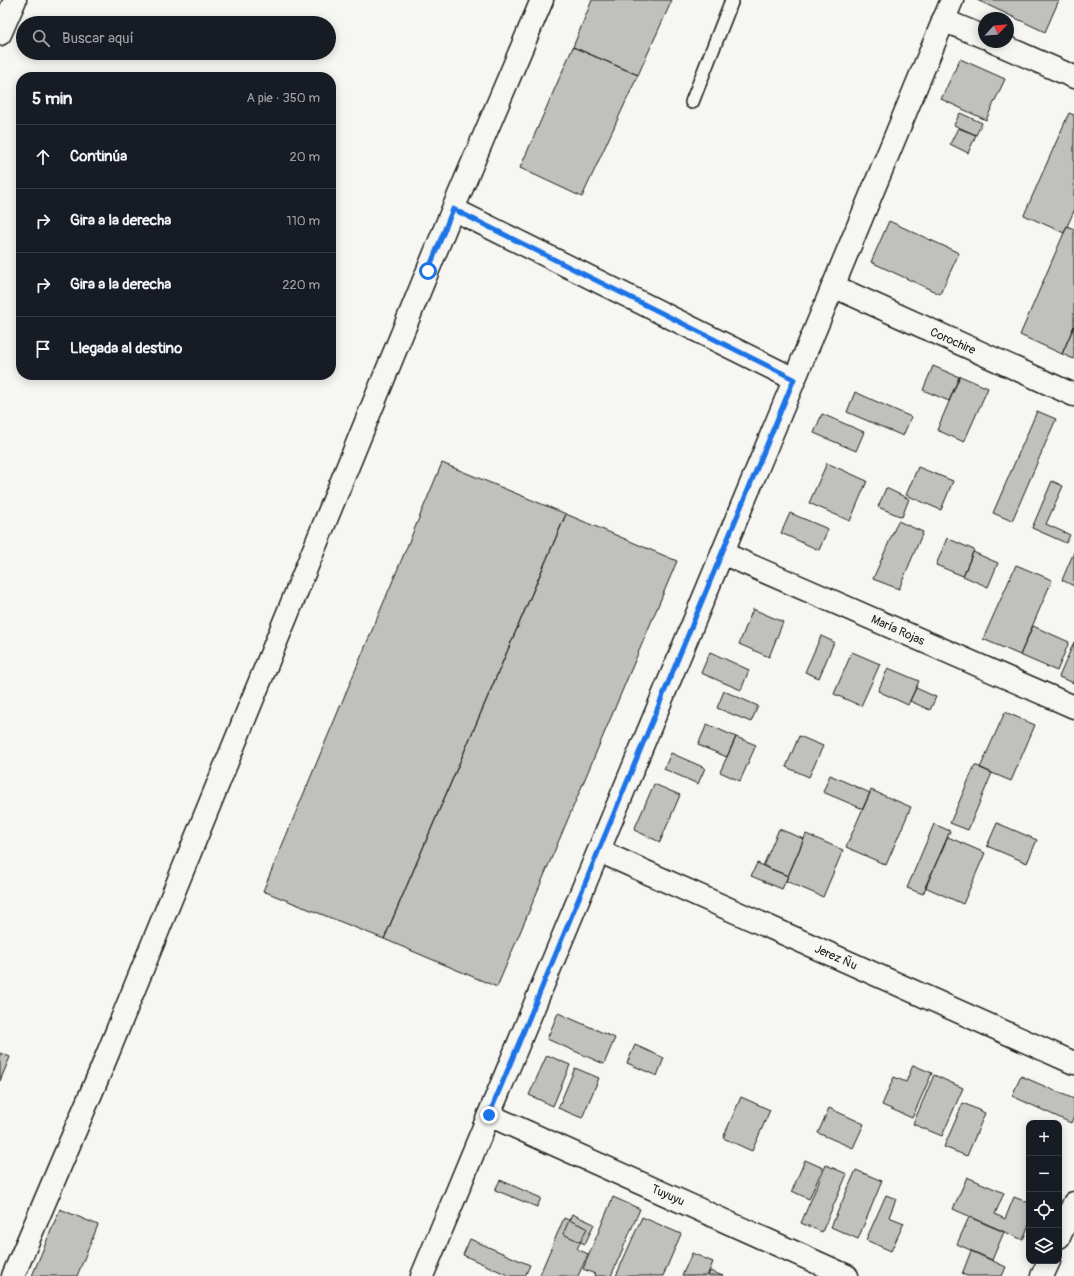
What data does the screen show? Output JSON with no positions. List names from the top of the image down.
{
  "streets": {
    "street": [
      "Corochire",
      "María Rojas",
      "Jerez Ñu",
      "Tuyuyu"
    ]
  },
  "north": "top right",
  "page": {
    "search": "Buscar aquí",
    "heading": ["5 min", "A pie · 350 m"],
    "list": [
      ["Continúa", "20 m"],
      ["Gira a la derecha", "110 m"],
      ["Gira a la derecha", "220 m"],
      "Llegada al destino"
    ],
    "map_buttons": ["+", "−"]
  }
}
